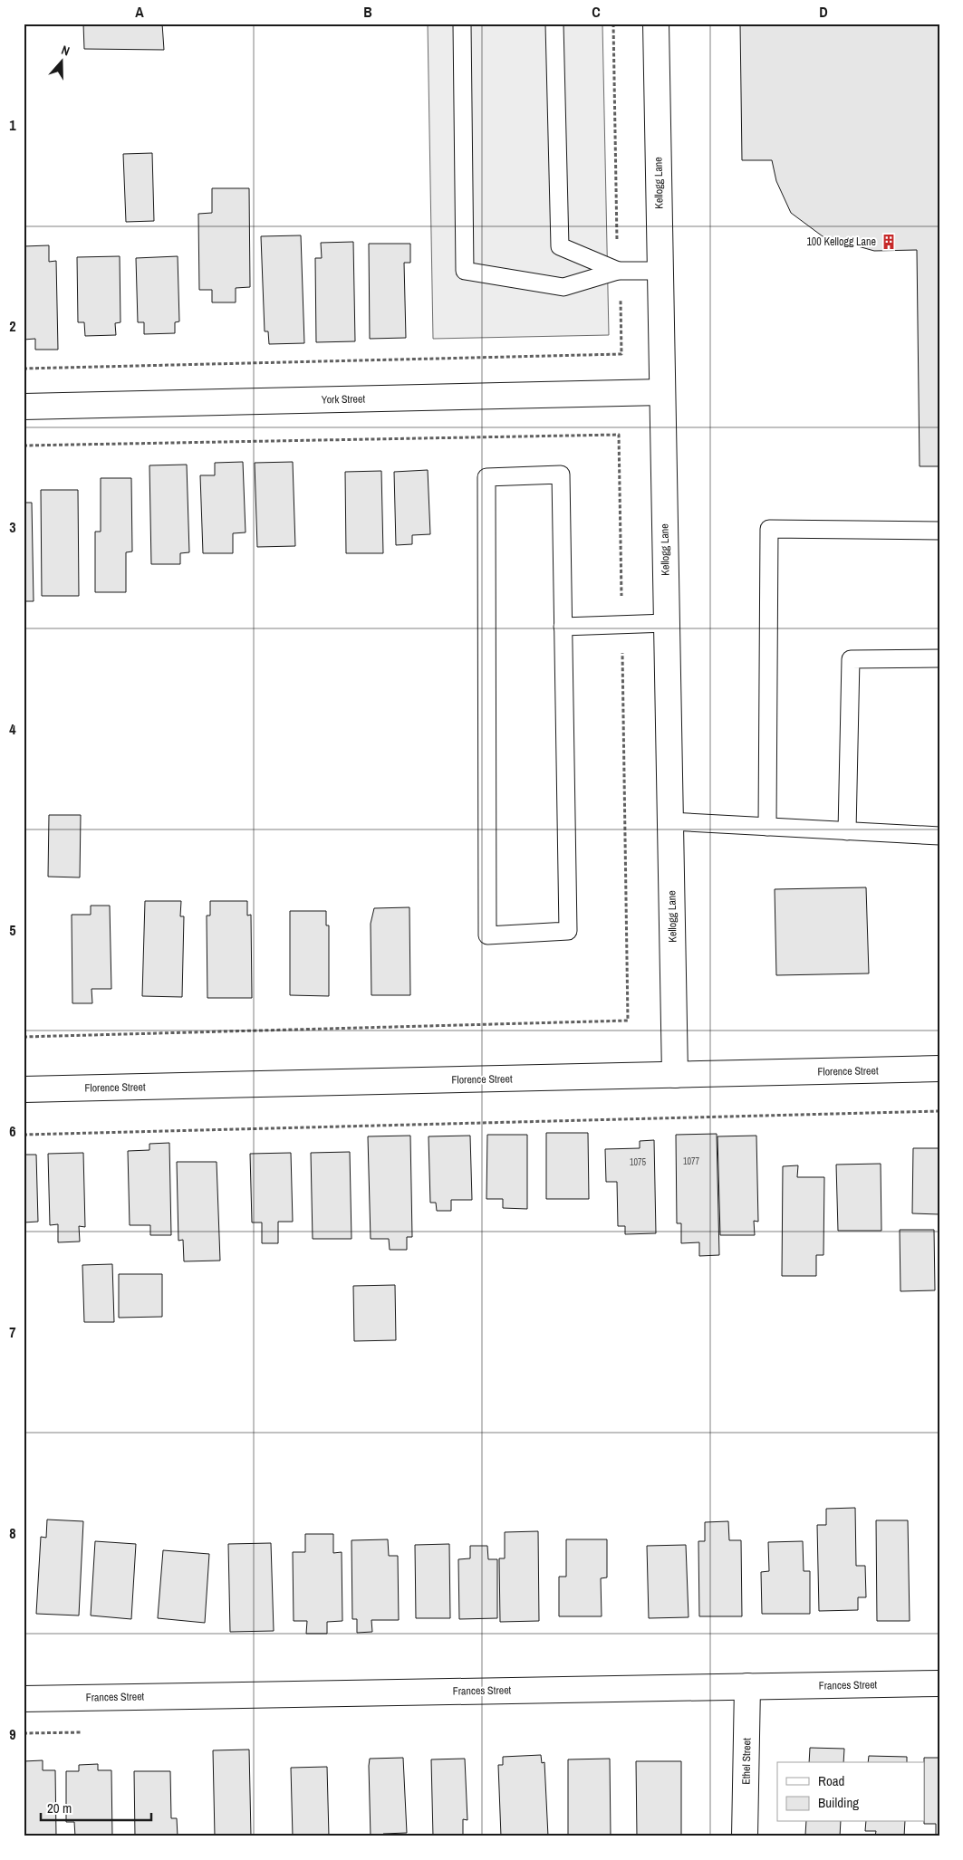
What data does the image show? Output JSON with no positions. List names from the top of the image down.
{
  "streets": {
    "street": [
      "Kellogg Lane",
      "York Street",
      "Florence Street",
      "Frances Street",
      "Ethel Street"
    ]
  },
  "crossings": [
    ["Kellogg Lane", "York Street"],
    ["Kellogg Lane", "Florence Street"],
    ["Frances Street", "Ethel Street"]
  ],
  "places": {
    "building": ["100 Kellogg Lane"]
  },
  "house_numbers": ["1077", "1075"],
  "legend": ["Road", "Building"],
  "scale_bar": "20 m",
  "north": "top",
  "grid": {
    "columns": [
      "A",
      "B",
      "C",
      "D"
    ],
    "rows": [
      "1",
      "2",
      "3",
      "4",
      "5",
      "6",
      "7",
      "8",
      "9"
    ]
  }
}
